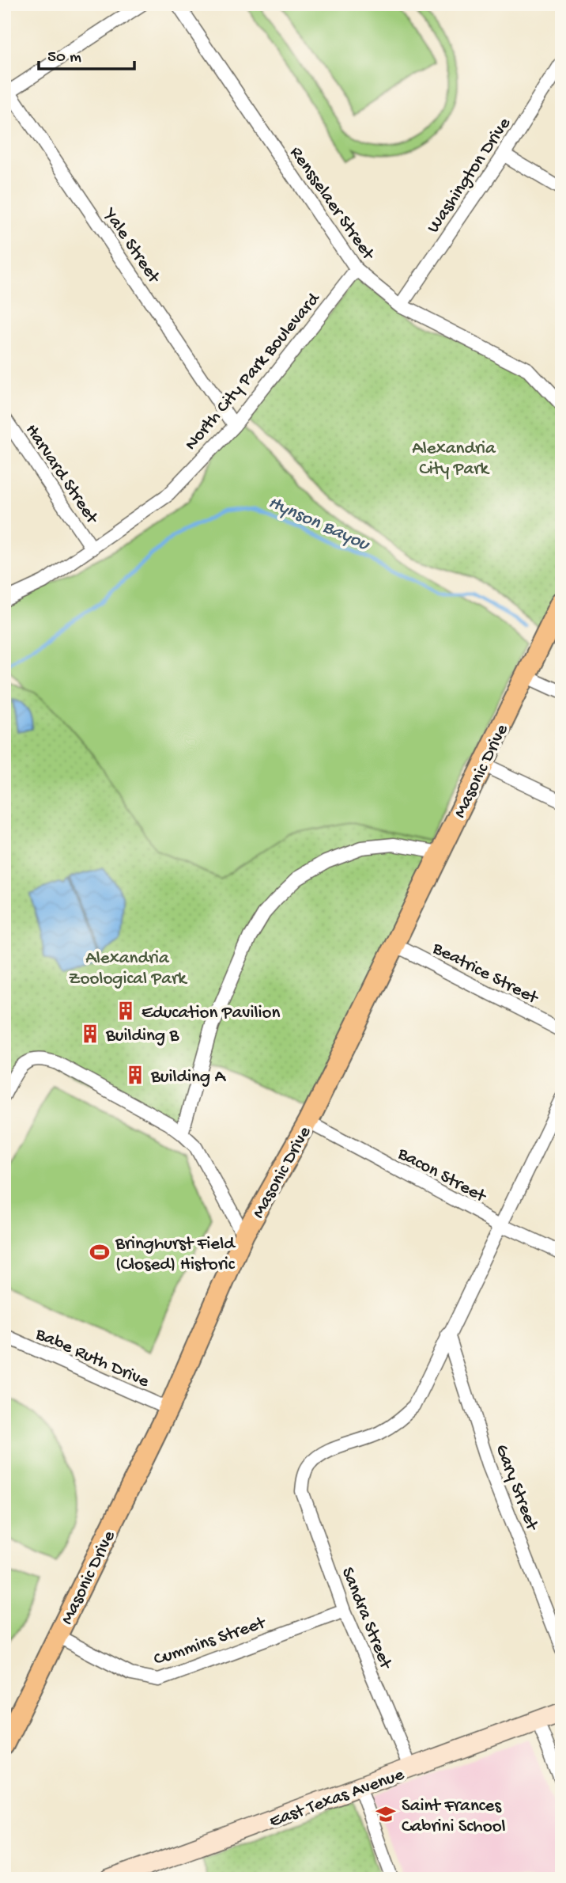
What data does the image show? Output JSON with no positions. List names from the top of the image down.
{
  "streets": {
    "main road": ["Masonic Drive"],
    "street": [
      "Washington Drive",
      "Rensselaer Street",
      "Yale Street",
      "North City Park Boulevard",
      "Harvard Street",
      "Beatrice Street",
      "Bacon Street",
      "Babe Ruth Drive",
      "Gary Street",
      "Sandra Street",
      "Cummins Street",
      "East Texas Avenue"
    ]
  },
  "crossings": [
    ["Washington Drive", "Rensselaer Street"],
    ["Rensselaer Street", "North City Park Boulevard"],
    ["Yale Street", "North City Park Boulevard"],
    ["North City Park Boulevard", "Harvard Street"],
    ["Masonic Drive", "Beatrice Street"],
    ["Masonic Drive", "Bacon Street"],
    ["Masonic Drive", "Babe Ruth Drive"],
    ["Masonic Drive", "Cummins Street"],
    ["Gary Street", "Sandra Street"],
    ["Sandra Street", "Cummins Street"],
    ["Sandra Street", "East Texas Avenue"]
  ],
  "water": ["Hynson Bayou"],
  "parks": ["Alexandria City Park", "Alexandria Zoological Park"],
  "places": {
    "building": ["Education Pavilion", "Building B", "Building A"],
    "sports": ["Bringhurst Field (Closed) Historic"],
    "school or university": ["Saint Frances Cabrini School"]
  },
  "scale_bar": "50 m"
}
